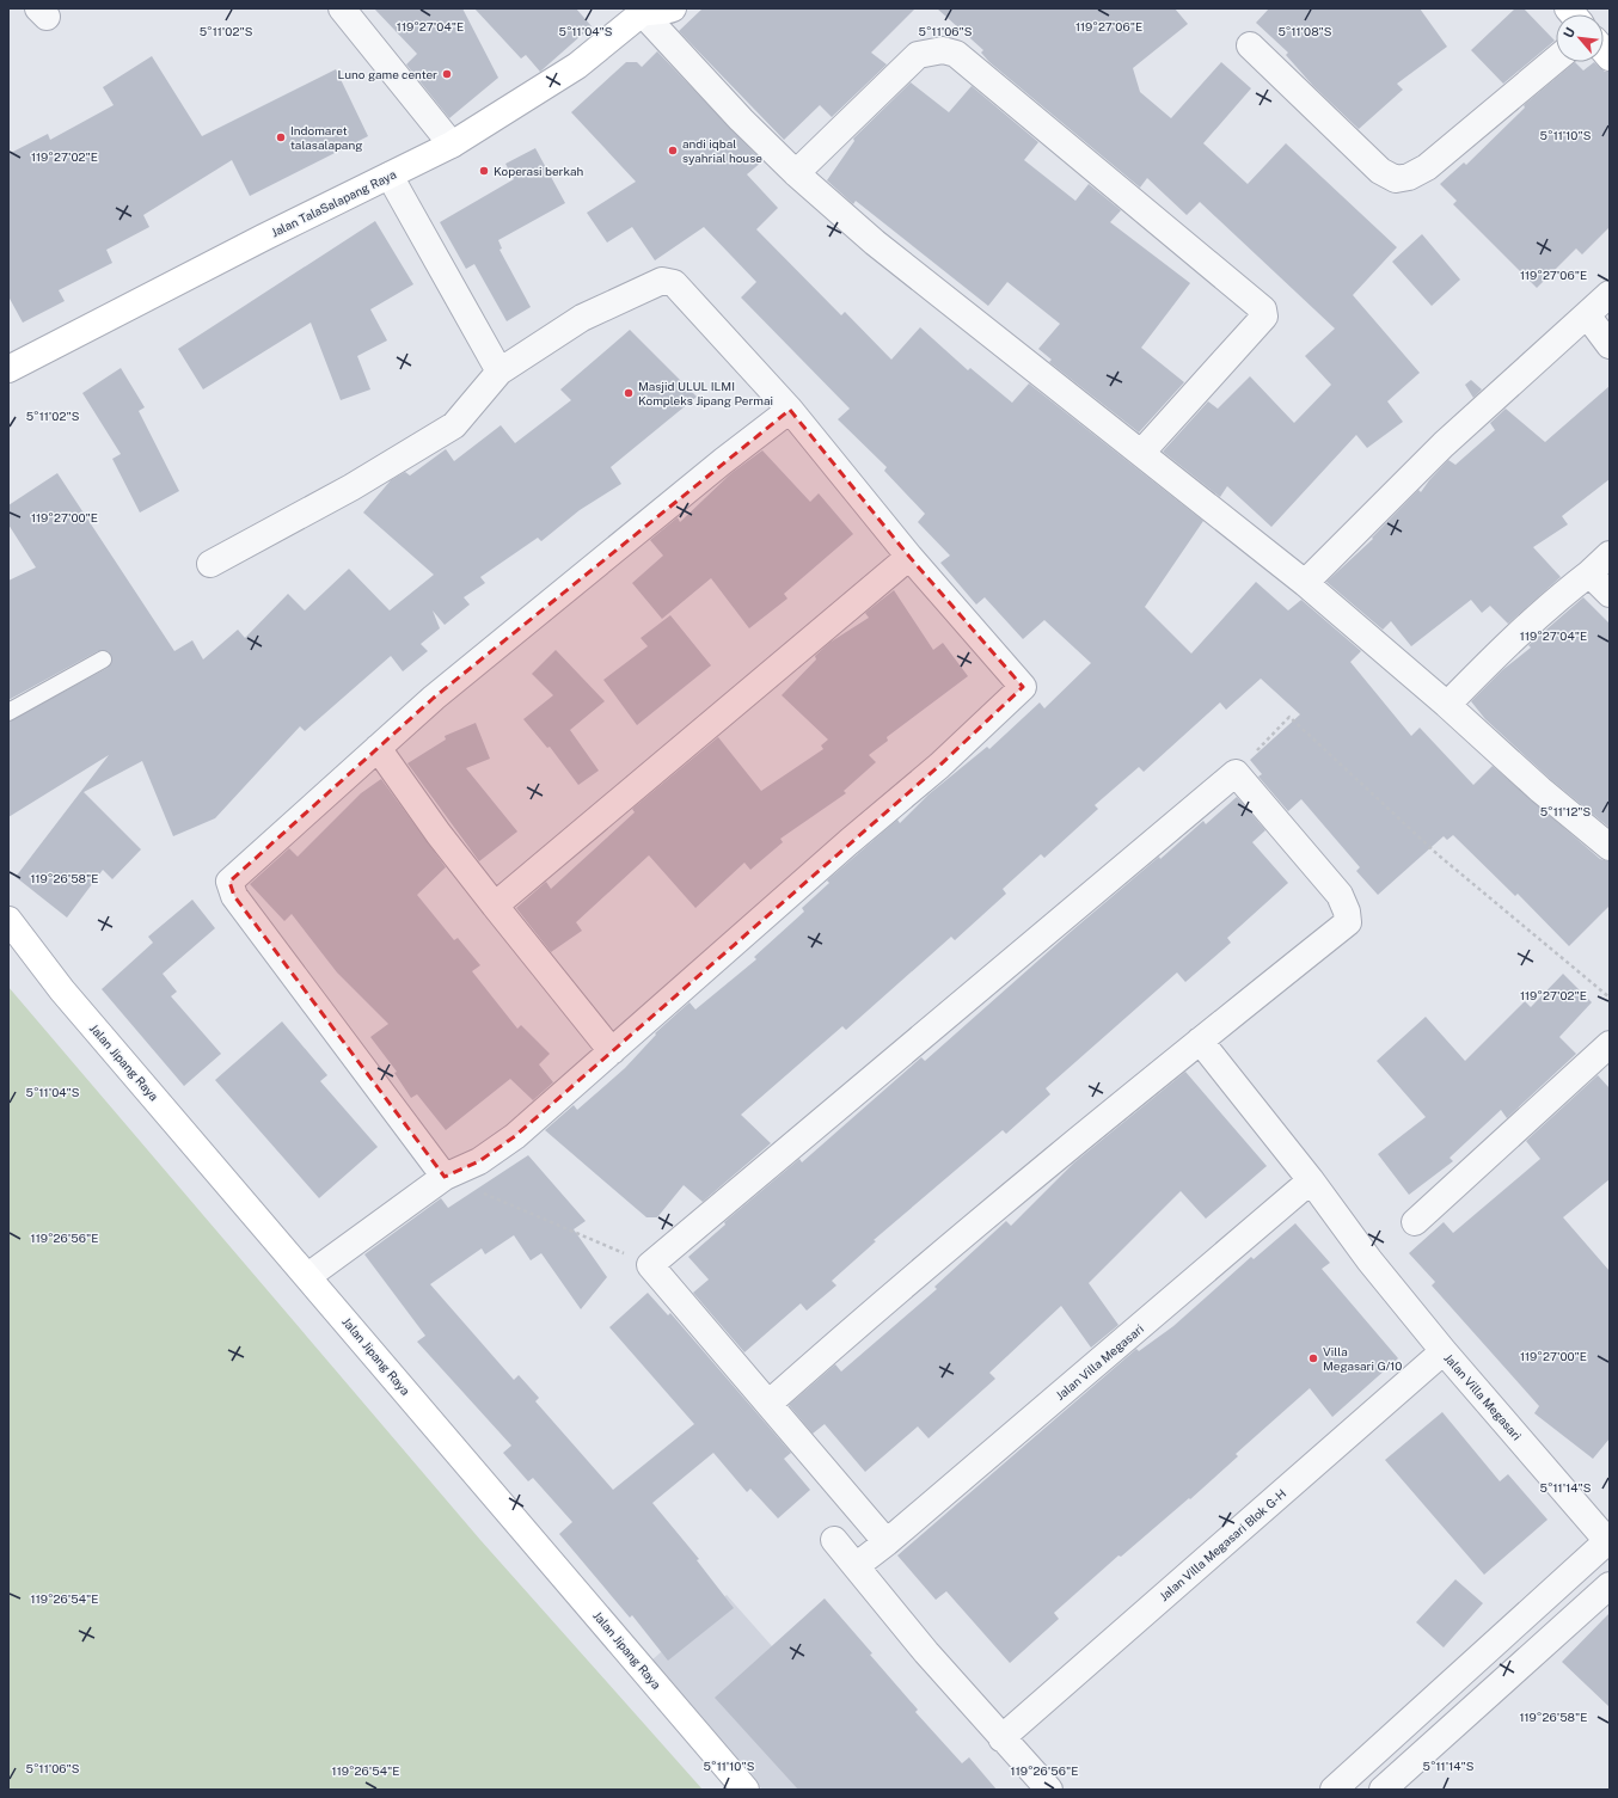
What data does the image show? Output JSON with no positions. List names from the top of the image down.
{
  "streets": {
    "main road": ["Jalan TalaSalapang Raya", "Jalan Jipang Raya"],
    "street": ["Jalan Villa Megasari", "Jalan Villa Megasari Blok G-H"]
  },
  "crossings": [
    ["Jalan Villa Megasari", "Jalan Villa Megasari Blok G-H"]
  ],
  "places": [
    "Luno game center",
    "Indomaret talasalapang",
    "andi iqbal syahrial house",
    "Koperasi berkah",
    "Masjid ULUL ILMI Kompleks Jipang Permai",
    "Villa Megasari G/10"
  ],
  "north": "top left",
  "coordinates": [
    "119°27'04\"E",
    "119°27'06\"E",
    "5°11'04\"S",
    "5°11'02\"S",
    "5°11'06\"S",
    "5°11'08\"S",
    "5°11'10\"S",
    "119°27'02\"E",
    "119°27'00\"E",
    "5°11'12\"S",
    "119°26'58\"E",
    "119°26'56\"E",
    "5°11'14\"S",
    "119°26'54\"E"
  ]
}
